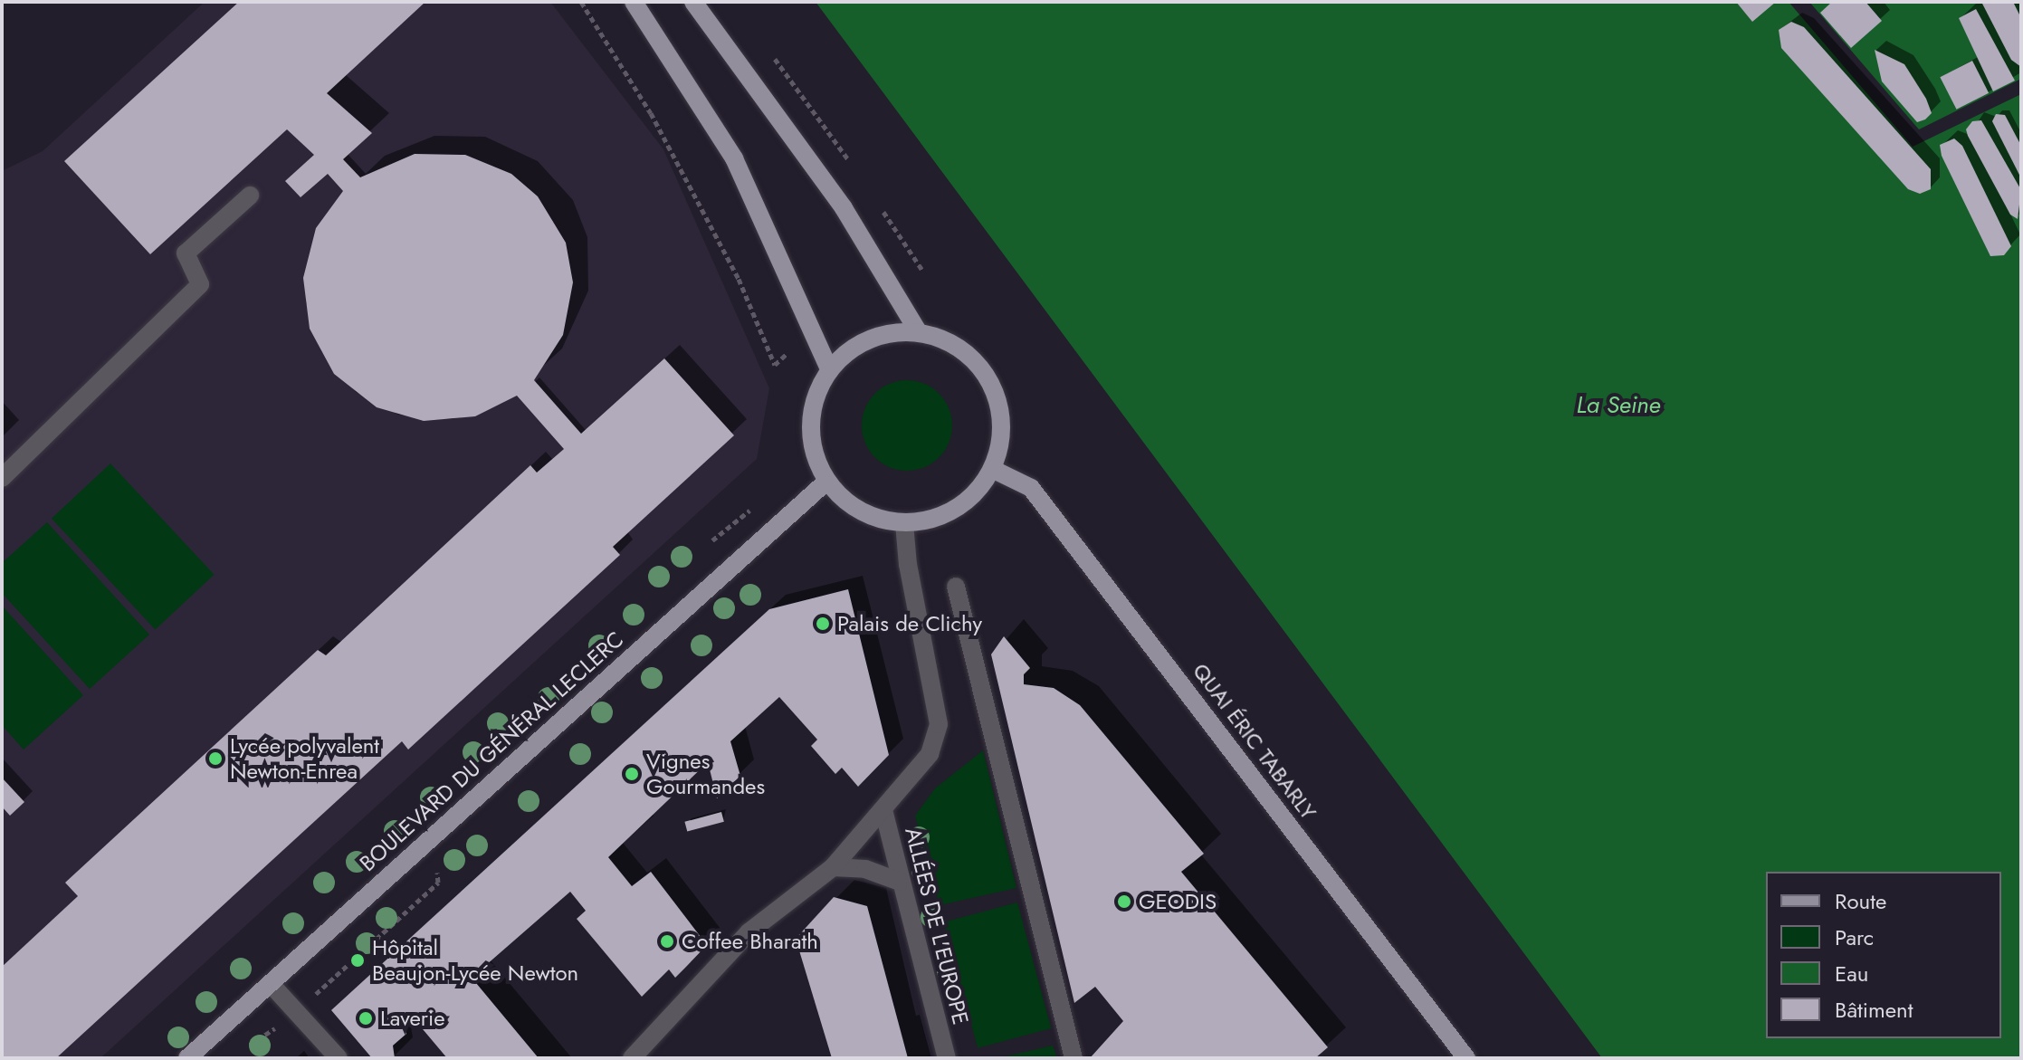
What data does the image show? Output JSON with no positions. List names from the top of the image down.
{
  "streets": {
    "main road": ["QUAI ÉRIC TABARLY", "BOULEVARD DU GÉNÉRAL LECLERC"],
    "street": ["ALLÉES DE L'EUROPE"]
  },
  "crossings": [
    ["QUAI ÉRIC TABARLY", "BOULEVARD DU GÉNÉRAL LECLERC"],
    ["QUAI ÉRIC TABARLY", "ALLÉES DE L'EUROPE"],
    ["BOULEVARD DU GÉNÉRAL LECLERC", "ALLÉES DE L'EUROPE"]
  ],
  "water": ["La Seine"],
  "places": [
    "Palais de Clichy",
    "Lycée polyvalent Newton-Enrea",
    "Vignes Gourmandes",
    "GEODIS",
    "Coffee Bharath",
    "Hôpital Beaujon-Lycée Newton",
    "Laverie"
  ],
  "legend": [
    "Route",
    "Parc",
    "Eau",
    "Bâtiment"
  ]
}
